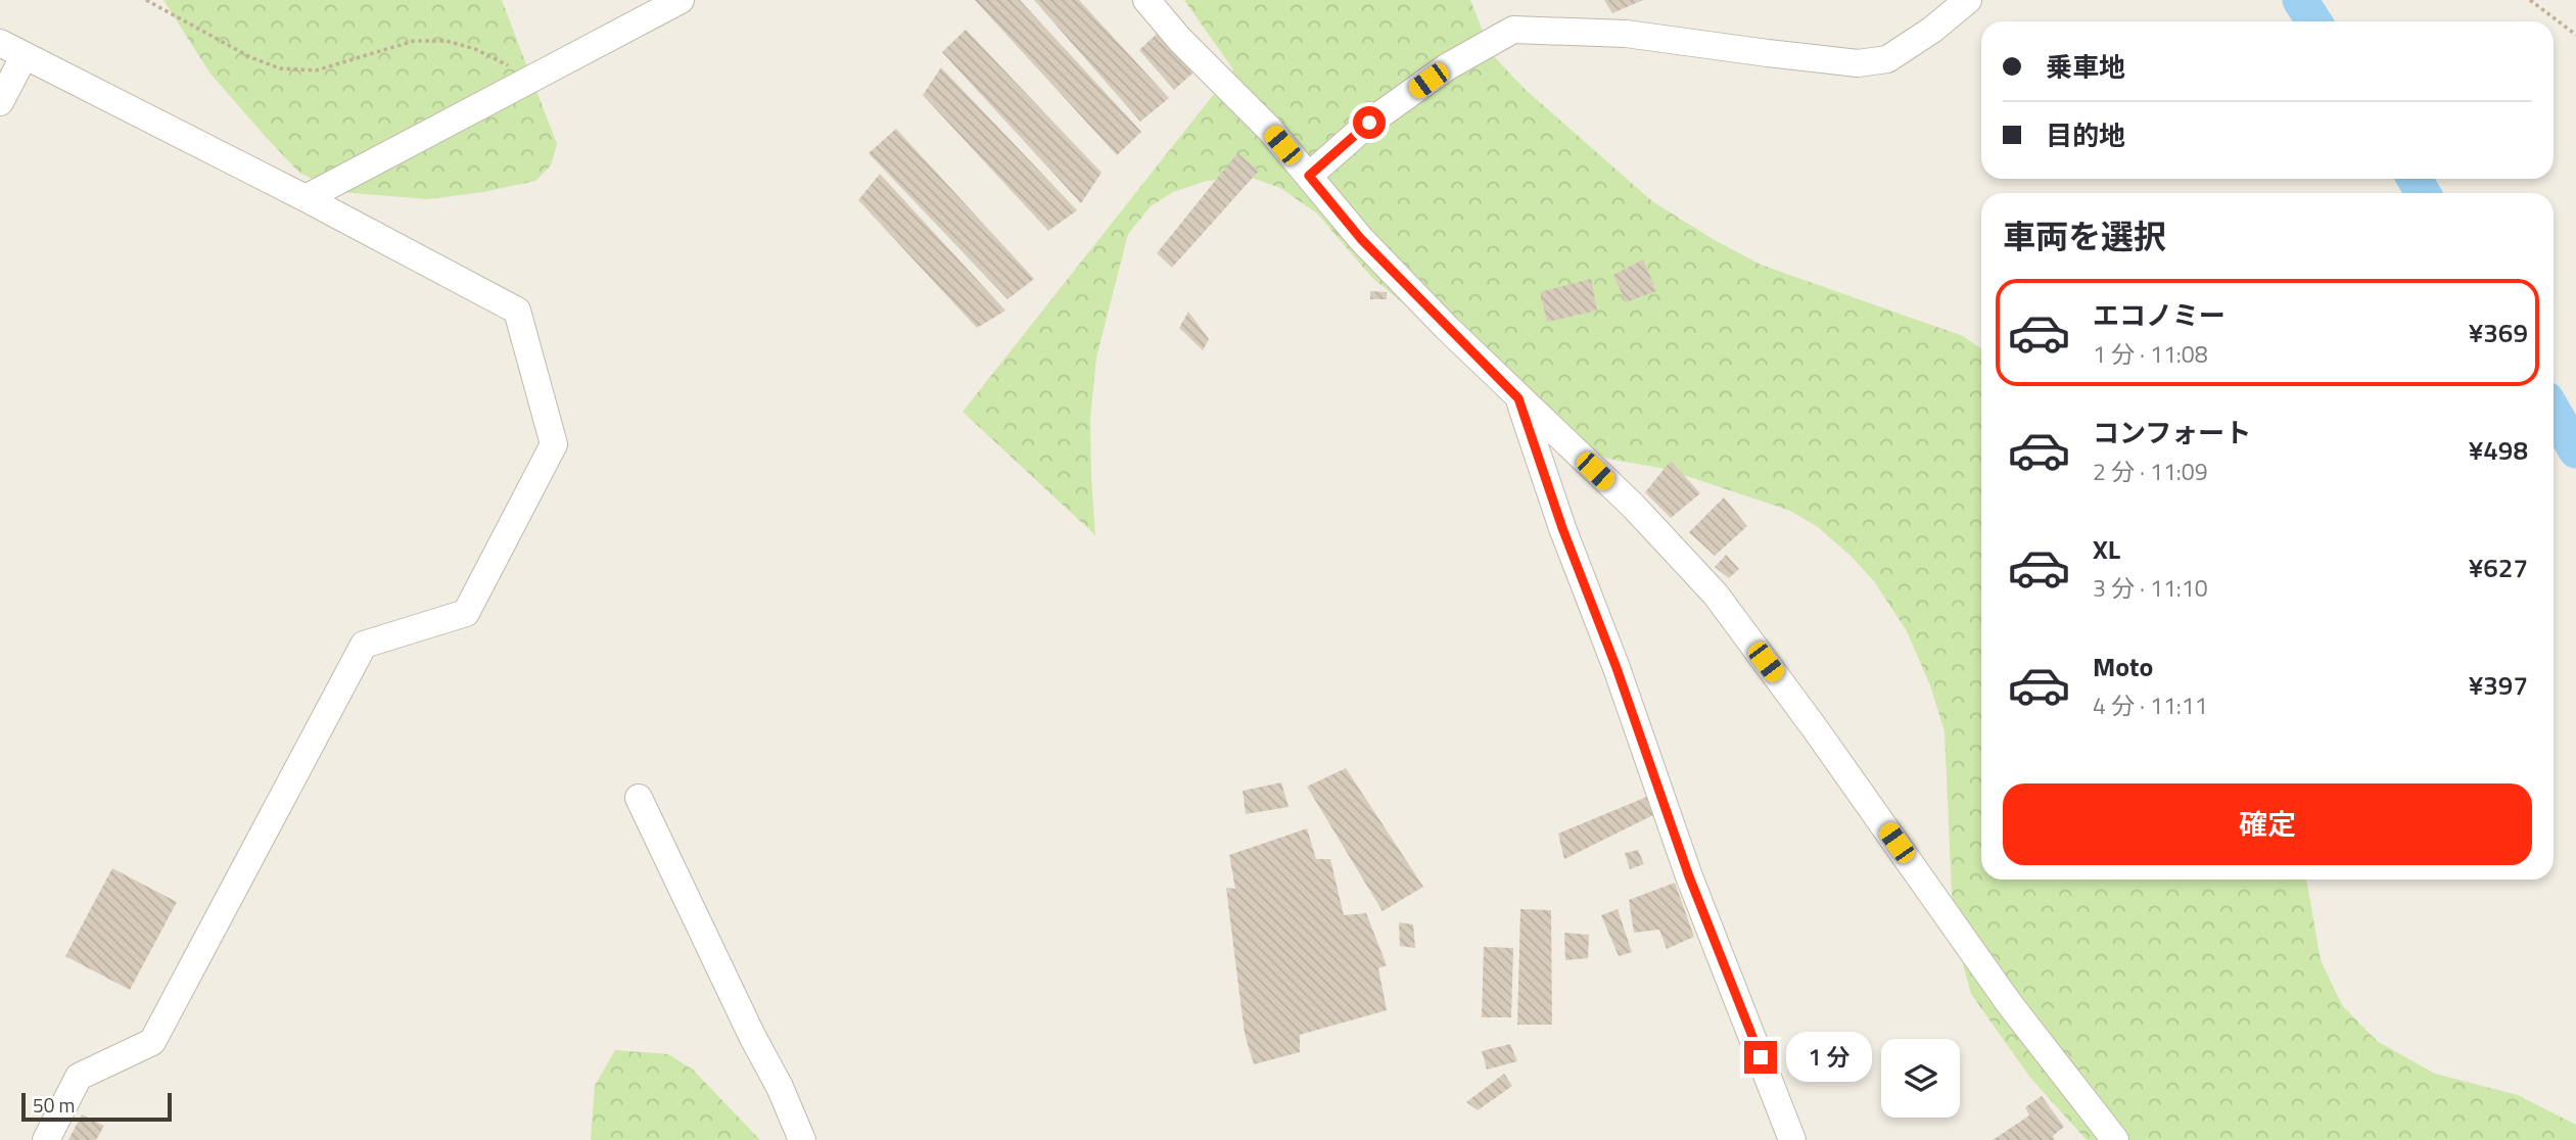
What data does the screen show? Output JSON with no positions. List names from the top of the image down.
{
  "scale_bar": "50 m",
  "page": {
    "banner": ["乗車地", "目的地"],
    "heading": "車両を選択",
    "list": [
      {
        "name": "エコノミー",
        "note": "1 分 · 11:08",
        "value": "¥369"
      },
      {
        "name": "コンフォート",
        "note": "2 分 · 11:09",
        "value": "¥498"
      },
      {
        "name": "XL",
        "note": "3 分 · 11:10",
        "value": "¥627"
      },
      {
        "name": "Moto",
        "note": "4 分 · 11:11",
        "value": "¥397"
      }
    ],
    "buttons": "確定",
    "bubble": "1 分",
    "scale": "50 m"
  }
}
